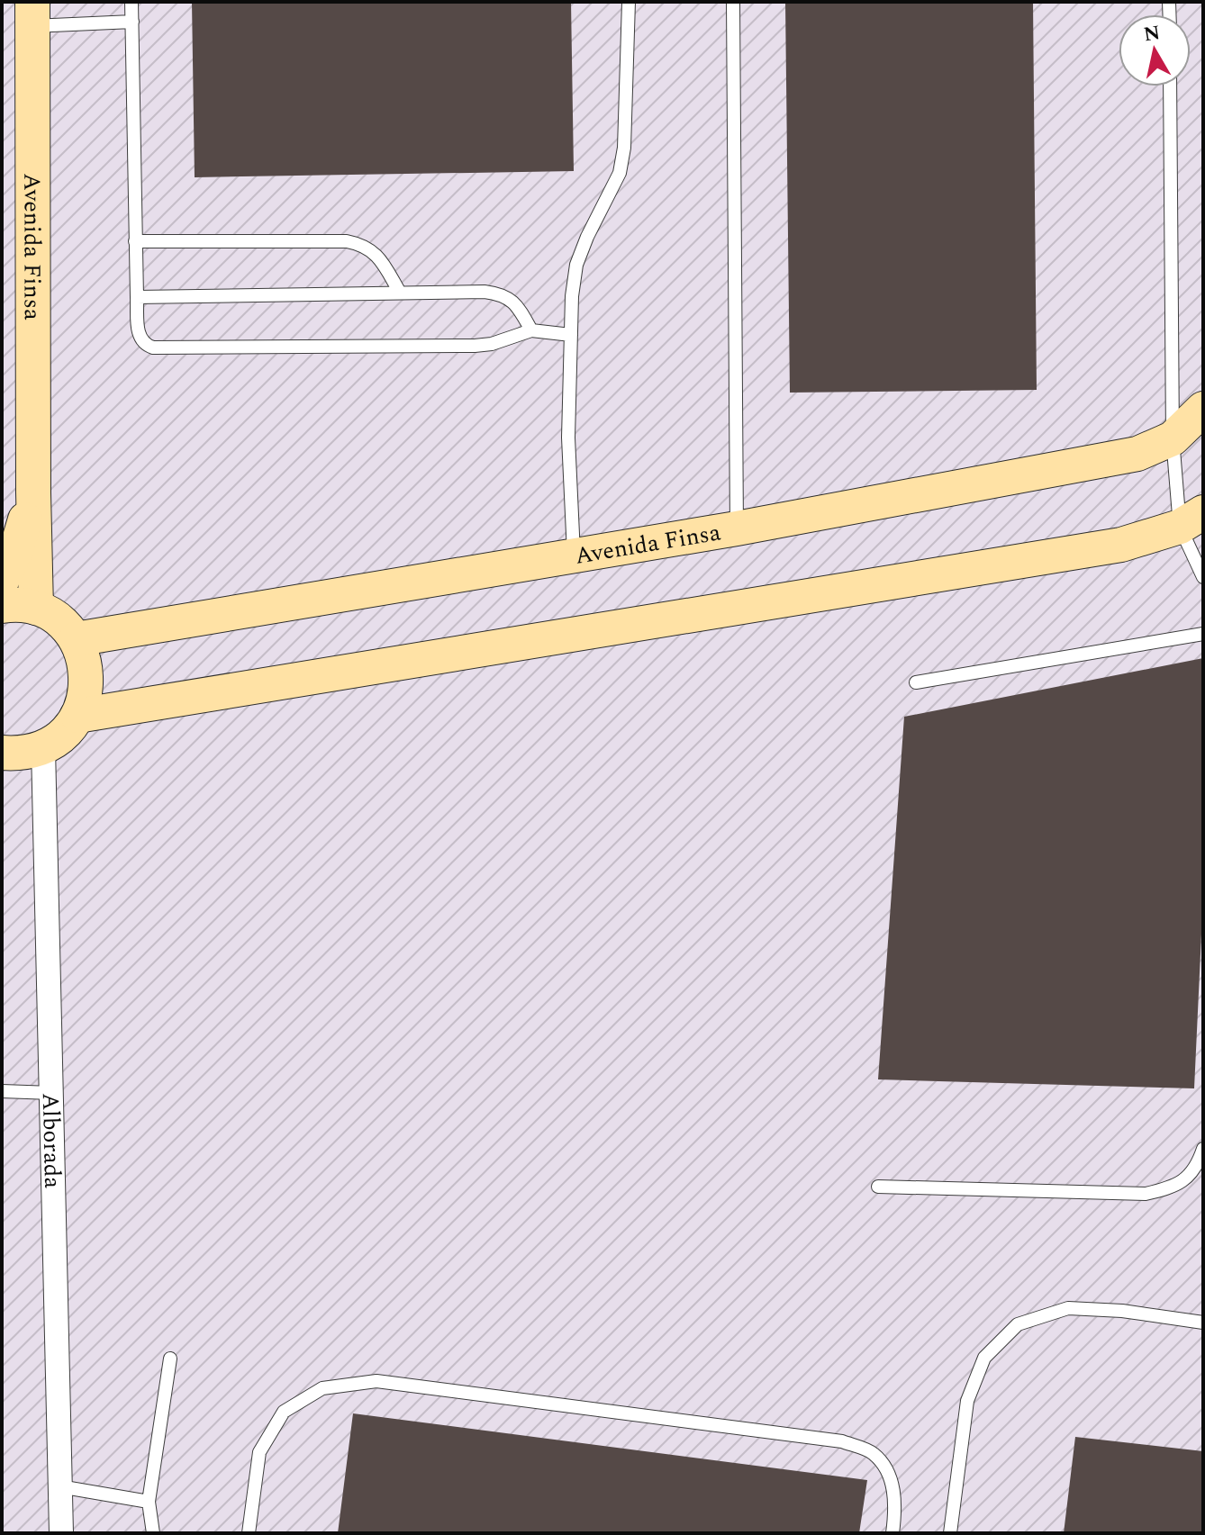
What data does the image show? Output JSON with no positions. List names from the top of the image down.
{
  "streets": {
    "street": ["Avenida Finsa", "Alborada"]
  },
  "north": "top"
}
